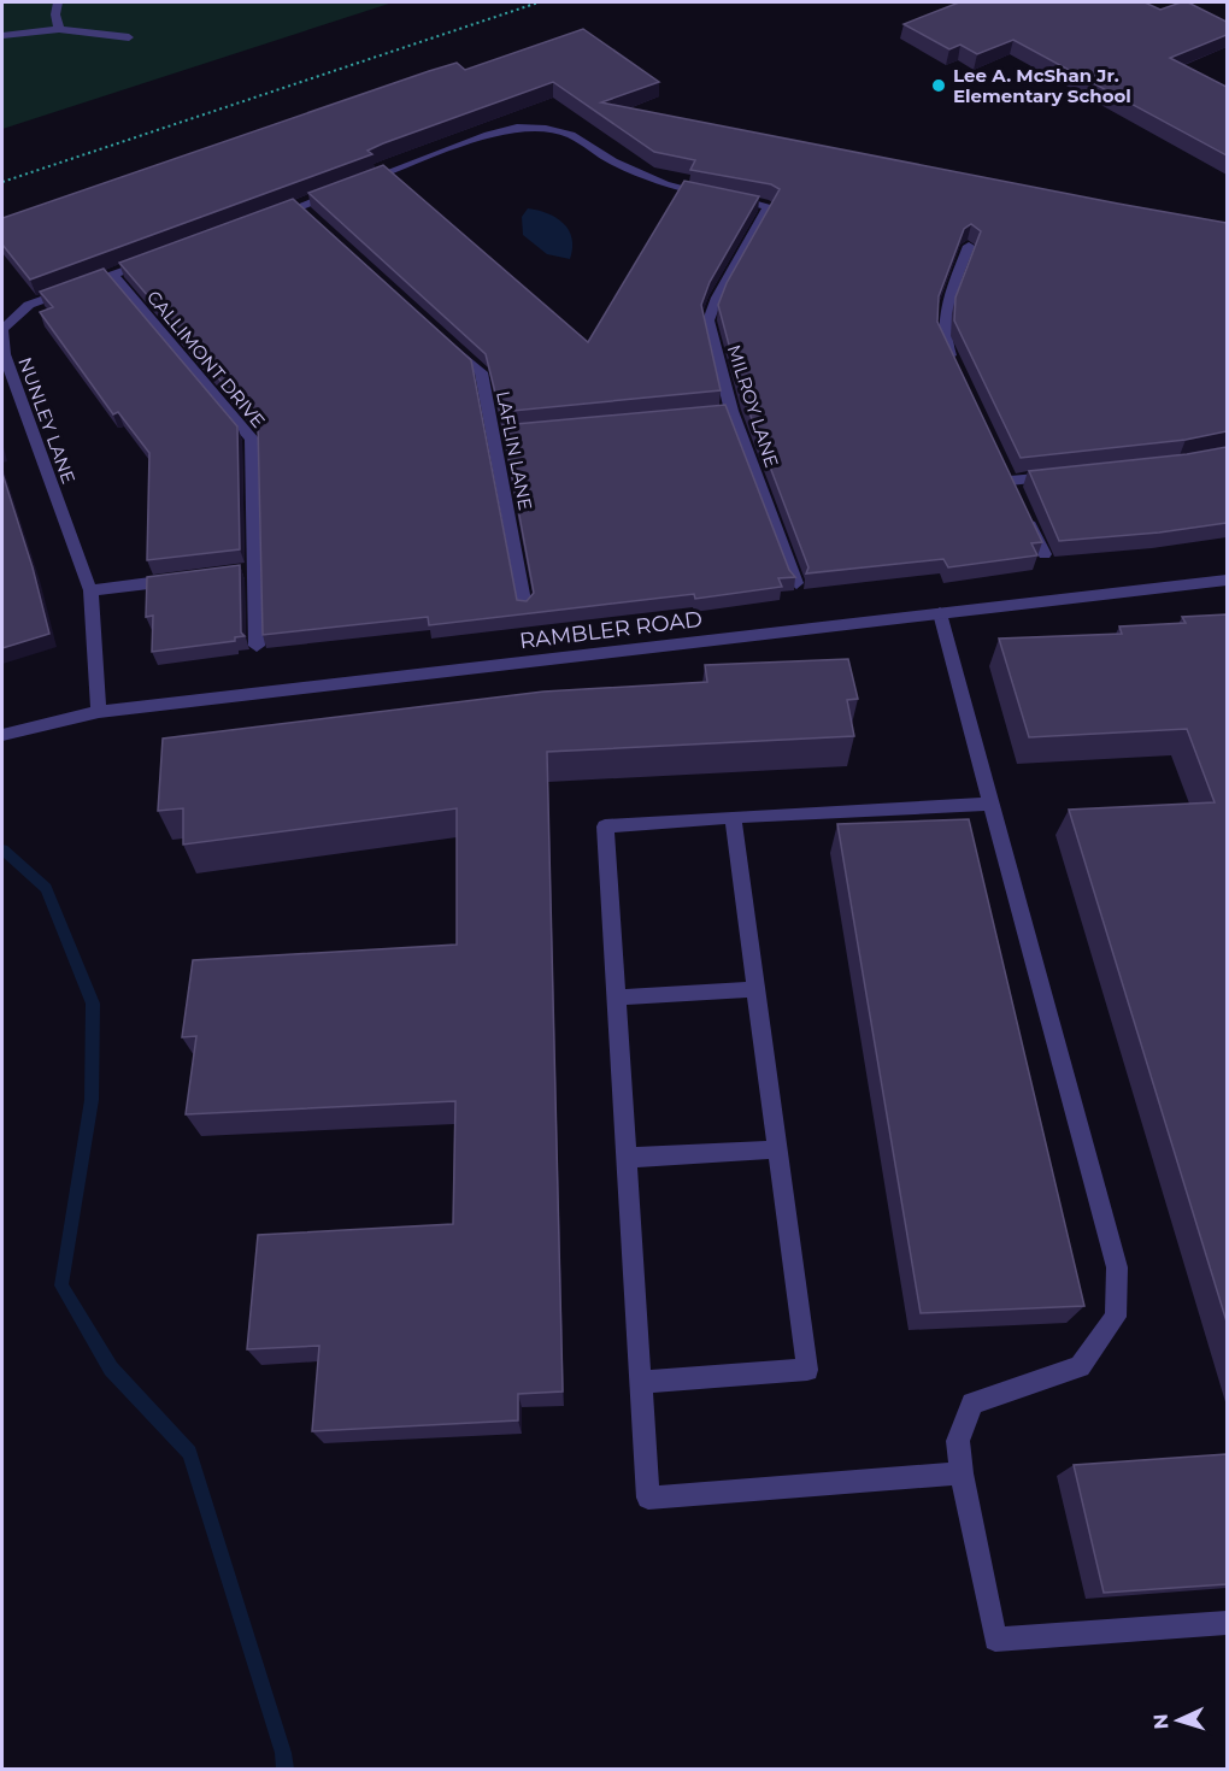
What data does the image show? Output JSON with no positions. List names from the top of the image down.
{
  "streets": {
    "street": [
      "CALLIMONT DRIVE",
      "MILROY LANE",
      "NUNLEY LANE",
      "LAFLIN LANE",
      "RAMBLER ROAD"
    ]
  },
  "crossings": [
    ["CALLIMONT DRIVE", "NUNLEY LANE"],
    ["NUNLEY LANE", "RAMBLER ROAD"]
  ],
  "places": ["Lee A. McShan Jr. Elementary School"],
  "north": "left"
}
